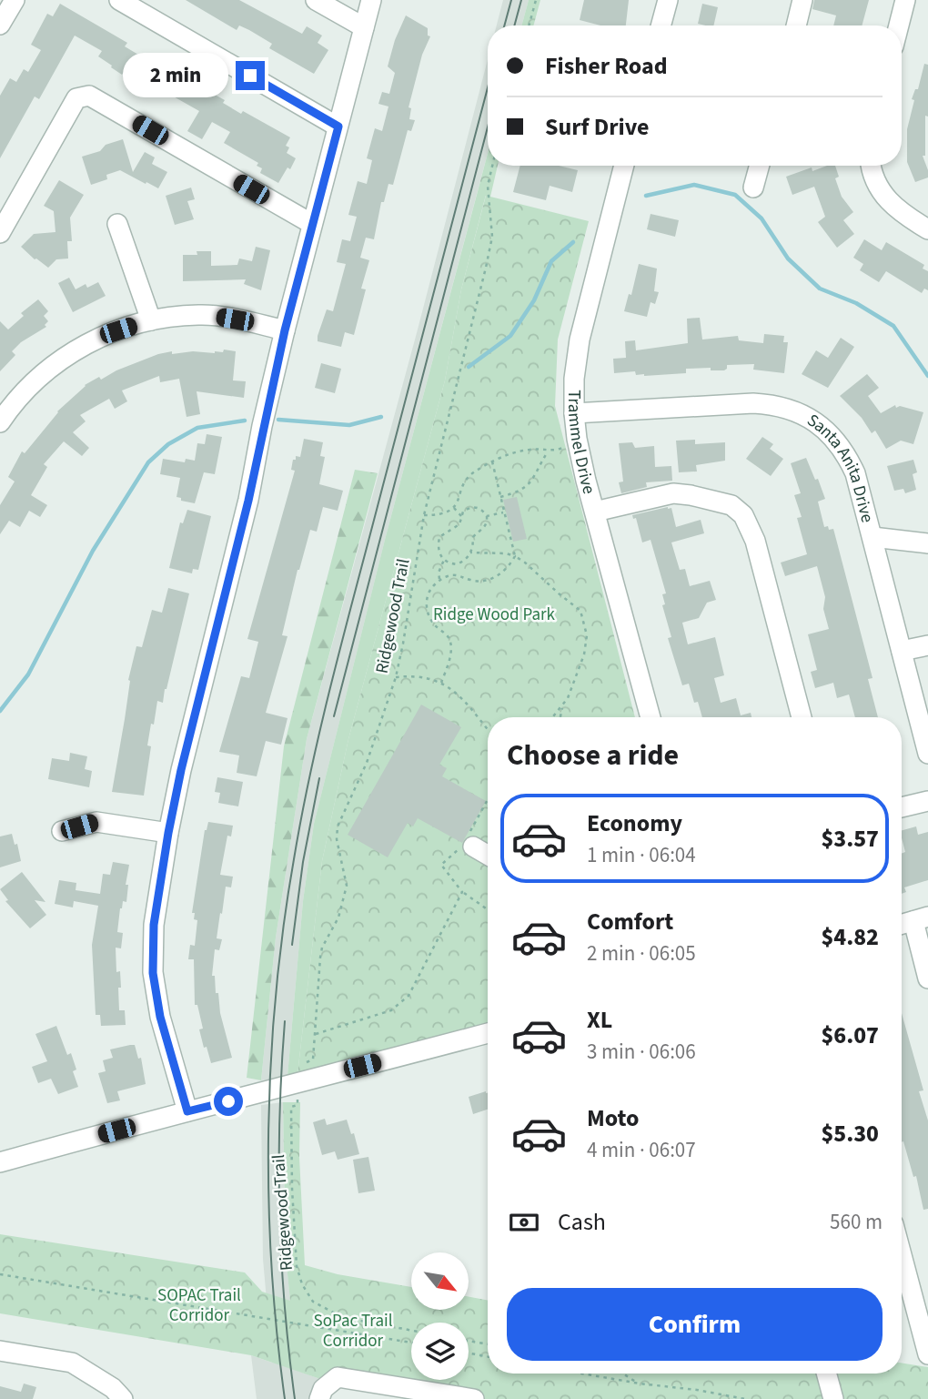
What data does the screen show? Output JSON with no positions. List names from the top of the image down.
{
  "streets": {
    "street": ["Trammel Drive", "Santa Anita Drive"],
    "path": ["Ridgewood Trail"]
  },
  "crossings": [
    ["Trammel Drive", "Santa Anita Drive"]
  ],
  "parks": ["Ridge Wood Park", "SOPAC Trail Corridor", "SoPac Trail Corridor"],
  "north": "bottom right",
  "page": {
    "banner": ["Fisher Road", "Surf Drive"],
    "bubble": "2 min",
    "heading": "Choose a ride",
    "list": [
      {
        "name": "Economy",
        "note": "1 min · 06:04",
        "value": "$3.57"
      },
      {
        "name": "Comfort",
        "note": "2 min · 06:05",
        "value": "$4.82"
      },
      {
        "name": "XL",
        "note": "3 min · 06:06",
        "value": "$6.07"
      },
      {
        "name": "Moto",
        "note": "4 min · 06:07",
        "value": "$5.30"
      }
    ],
    "pay": ["Cash", "560 m"],
    "buttons": "Confirm"
  }
}
